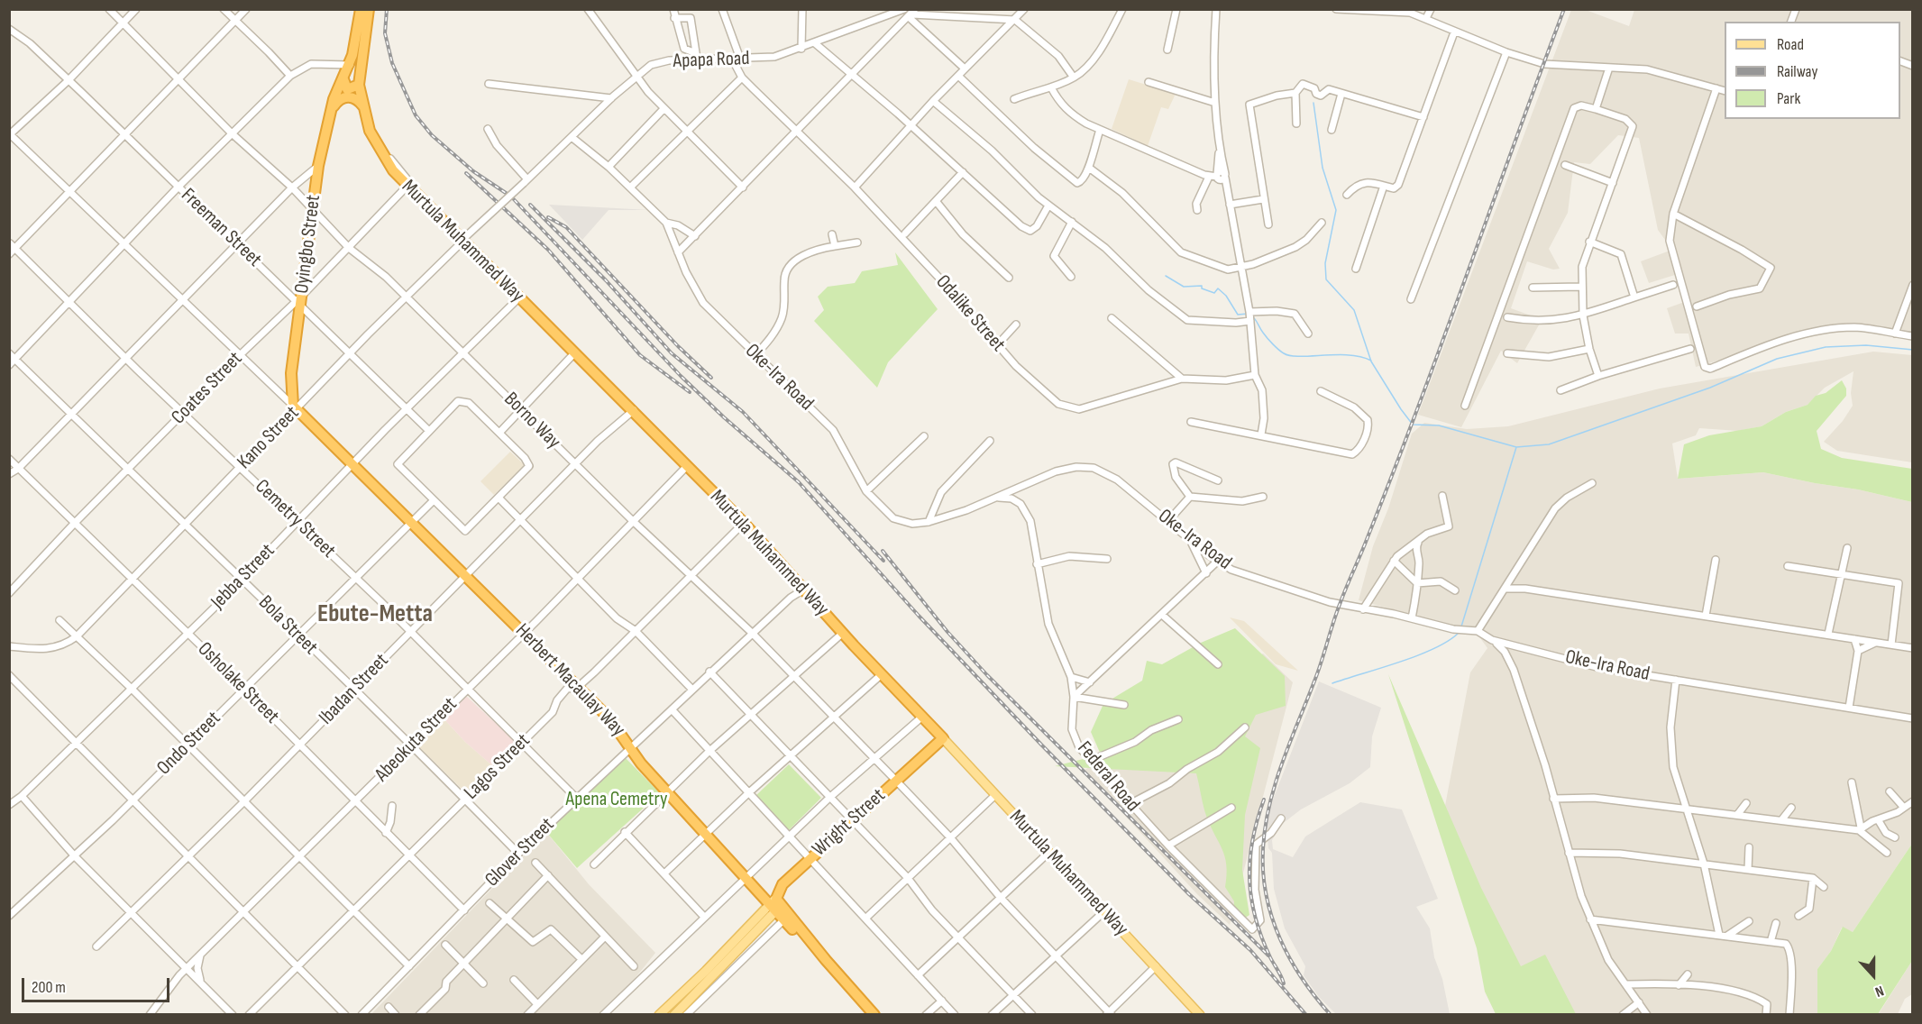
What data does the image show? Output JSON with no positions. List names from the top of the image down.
{
  "streets": {
    "highway": [
      "Murtula Muhammed Way",
      "Oyingbo Street",
      "Herbert Macaulay Way",
      "Wright Street"
    ],
    "street": [
      "Apapa Road",
      "Freeman Street",
      "Odalike Street",
      "Oke-Ira Road",
      "Coates Street",
      "Borno Way",
      "Kano Street",
      "Cemetry Street",
      "Jebba Street",
      "Bola Street",
      "Osholake Street",
      "Ibadan Street",
      "Abeokuta Street",
      "Ondo Street",
      "Lagos Street",
      "Federal Road",
      "Glover Street"
    ]
  },
  "crossings": [
    ["Apapa Road", "Murtula Muhammed Way"],
    ["Apapa Road", "Odalike Street"],
    ["Apapa Road", "Kano Street"],
    ["Freeman Street", "Oyingbo Street"],
    ["Freeman Street", "Coates Street"],
    ["Freeman Street", "Kano Street"],
    ["Freeman Street", "Jebba Street"],
    ["Murtula Muhammed Way", "Coates Street"],
    ["Murtula Muhammed Way", "Kano Street"],
    ["Murtula Muhammed Way", "Jebba Street"],
    ["Murtula Muhammed Way", "Ibadan Street"],
    ["Murtula Muhammed Way", "Abeokuta Street"],
    ["Murtula Muhammed Way", "Lagos Street"],
    ["Murtula Muhammed Way", "Wright Street"],
    ["Murtula Muhammed Way", "Glover Street"],
    ["Oyingbo Street", "Coates Street"],
    ["Oyingbo Street", "Borno Way"],
    ["Oyingbo Street", "Kano Street"],
    ["Oyingbo Street", "Herbert Macaulay Way"],
    ["Oke-Ira Road", "Federal Road"],
    ["Coates Street", "Borno Way"],
    ["Coates Street", "Cemetry Street"],
    ["Coates Street", "Bola Street"],
    ["Coates Street", "Osholake Street"],
    ["Borno Way", "Kano Street"],
    ["Borno Way", "Jebba Street"],
    ["Borno Way", "Ibadan Street"],
    ["Borno Way", "Abeokuta Street"],
    ["Borno Way", "Lagos Street"],
    ["Borno Way", "Wright Street"],
    ["Borno Way", "Glover Street"],
    ["Kano Street", "Cemetry Street"],
    ["Kano Street", "Bola Street"],
    ["Kano Street", "Herbert Macaulay Way"],
    ["Kano Street", "Osholake Street"],
    ["Cemetry Street", "Jebba Street"],
    ["Cemetry Street", "Ibadan Street"],
    ["Cemetry Street", "Abeokuta Street"],
    ["Cemetry Street", "Ondo Street"],
    ["Cemetry Street", "Lagos Street"],
    ["Cemetry Street", "Glover Street"],
    ["Jebba Street", "Bola Street"],
    ["Jebba Street", "Herbert Macaulay Way"],
    ["Jebba Street", "Osholake Street"],
    ["Bola Street", "Ibadan Street"],
    ["Bola Street", "Abeokuta Street"],
    ["Bola Street", "Ondo Street"],
    ["Bola Street", "Lagos Street"],
    ["Bola Street", "Glover Street"],
    ["Herbert Macaulay Way", "Ibadan Street"],
    ["Herbert Macaulay Way", "Abeokuta Street"],
    ["Herbert Macaulay Way", "Ondo Street"],
    ["Herbert Macaulay Way", "Lagos Street"],
    ["Herbert Macaulay Way", "Wright Street"],
    ["Herbert Macaulay Way", "Glover Street"],
    ["Osholake Street", "Ibadan Street"],
    ["Osholake Street", "Abeokuta Street"],
    ["Osholake Street", "Ondo Street"],
    ["Osholake Street", "Lagos Street"],
    ["Osholake Street", "Glover Street"]
  ],
  "districts": ["Ebute-Metta"],
  "parks": ["Apena Cemetry"],
  "legend": ["Road", "Railway", "Park"],
  "scale_bar": "200 m",
  "north": "bottom"
}
